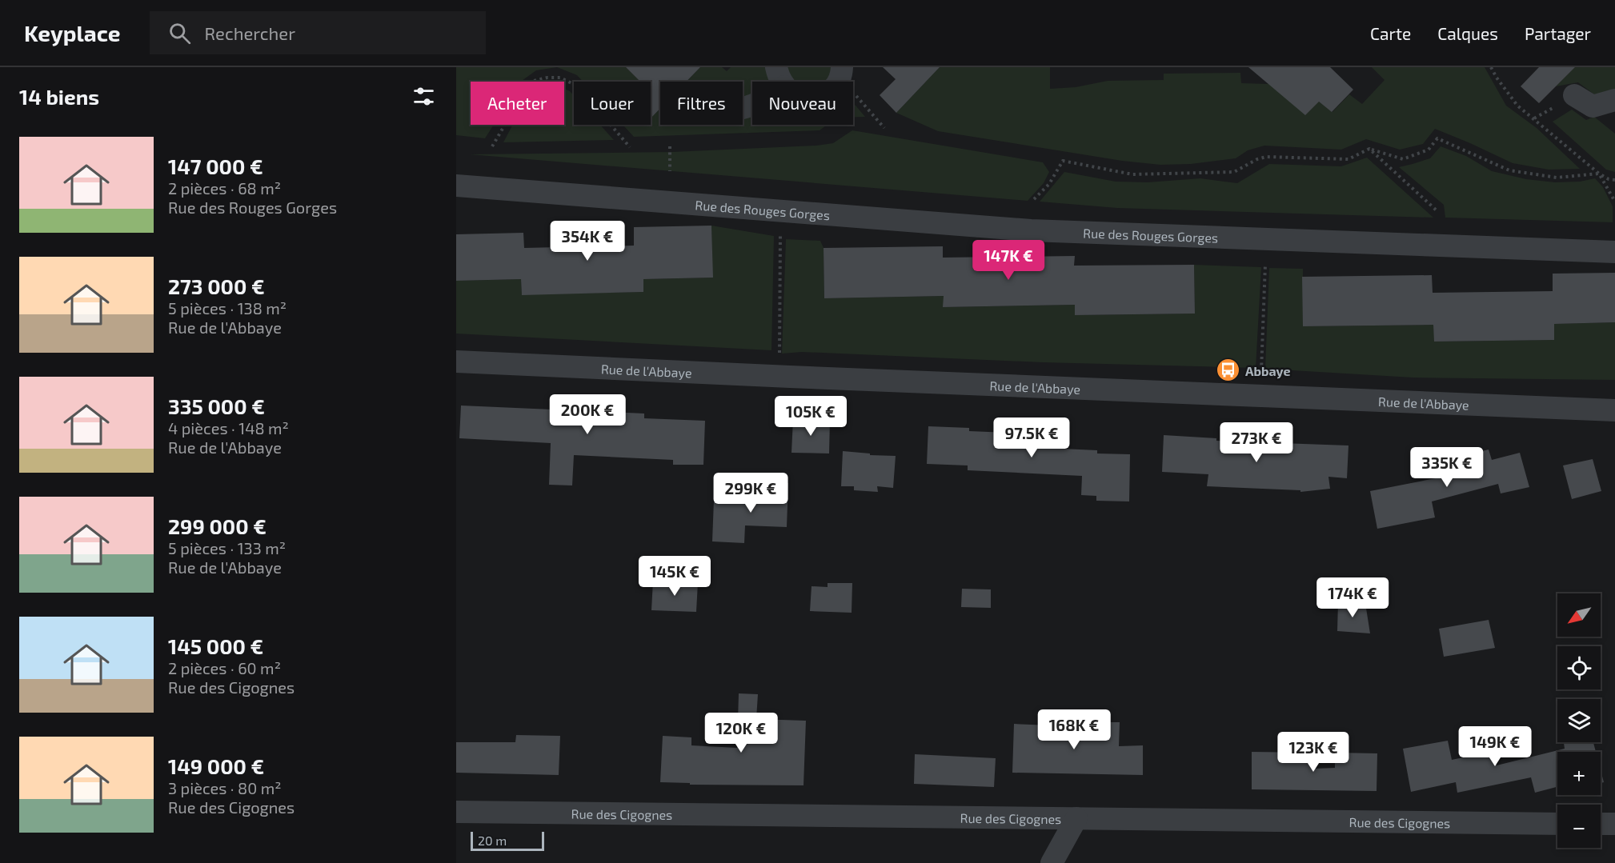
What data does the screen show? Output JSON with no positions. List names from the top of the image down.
{
  "streets": {
    "street": ["Rue des Rouges Gorges", "Rue de l'Abbaye", "Rue des Cigognes"]
  },
  "places": {
    "bus stop": ["Abbaye"]
  },
  "scale_bar": "20 m",
  "north": "bottom left",
  "page": {
    "header": "Keyplace",
    "search": "Rechercher",
    "nav": ["Carte", "Calques", "Partager"],
    "heading": "14 biens",
    "chip": [
      "Acheter",
      "Louer",
      "Filtres",
      "Nouveau"
    ],
    "list": [
      {
        "name": "147 000 €",
        "note": "2 pièces · 68 m² · Rue des Rouges Gorges"
      },
      {
        "name": "273 000 €",
        "note": "5 pièces · 138 m² · Rue de l'Abbaye"
      },
      {
        "name": "335 000 €",
        "note": "4 pièces · 148 m² · Rue de l'Abbaye"
      },
      {
        "name": "299 000 €",
        "note": "5 pièces · 133 m² · Rue de l'Abbaye"
      },
      {
        "name": "145 000 €",
        "note": "2 pièces · 60 m² · Rue des Cigognes"
      },
      {
        "name": "149 000 €",
        "note": "3 pièces · 80 m² · Rue des Cigognes"
      }
    ],
    "price": [
      "354K €",
      "147K €",
      "200K €",
      "105K €",
      "97.5K €",
      "273K €",
      "335K €",
      "299K €",
      "145K €",
      "174K €",
      "168K €",
      "120K €",
      "149K €",
      "123K €"
    ],
    "map_buttons": ["+", "−"],
    "scale": "20 m"
  }
}
